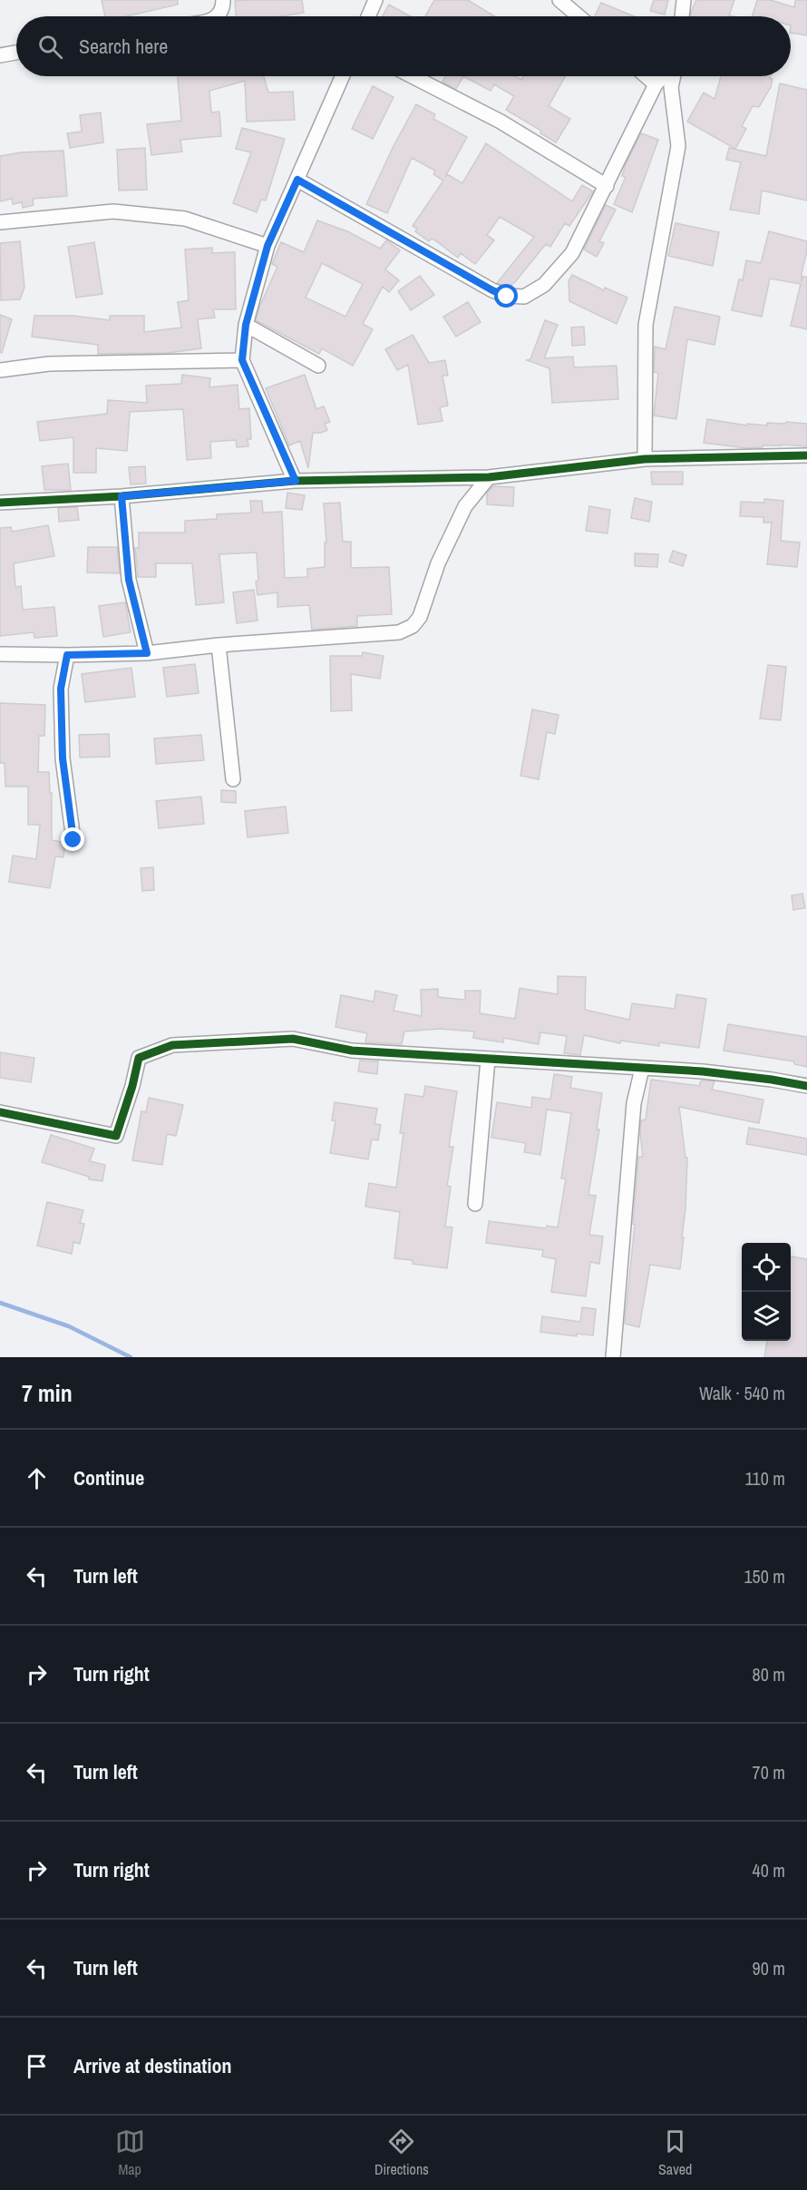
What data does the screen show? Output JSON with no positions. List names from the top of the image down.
{
  "page": {
    "search": "Search here",
    "heading": ["7 min", "Walk · 540 m"],
    "list": [
      ["Continue", "110 m"],
      ["Turn left", "150 m"],
      ["Turn right", "80 m"],
      ["Turn left", "70 m"],
      ["Turn right", "40 m"],
      ["Turn left", "90 m"],
      "Arrive at destination"
    ],
    "nav": ["Map", "Directions", "Saved"]
  }
}
